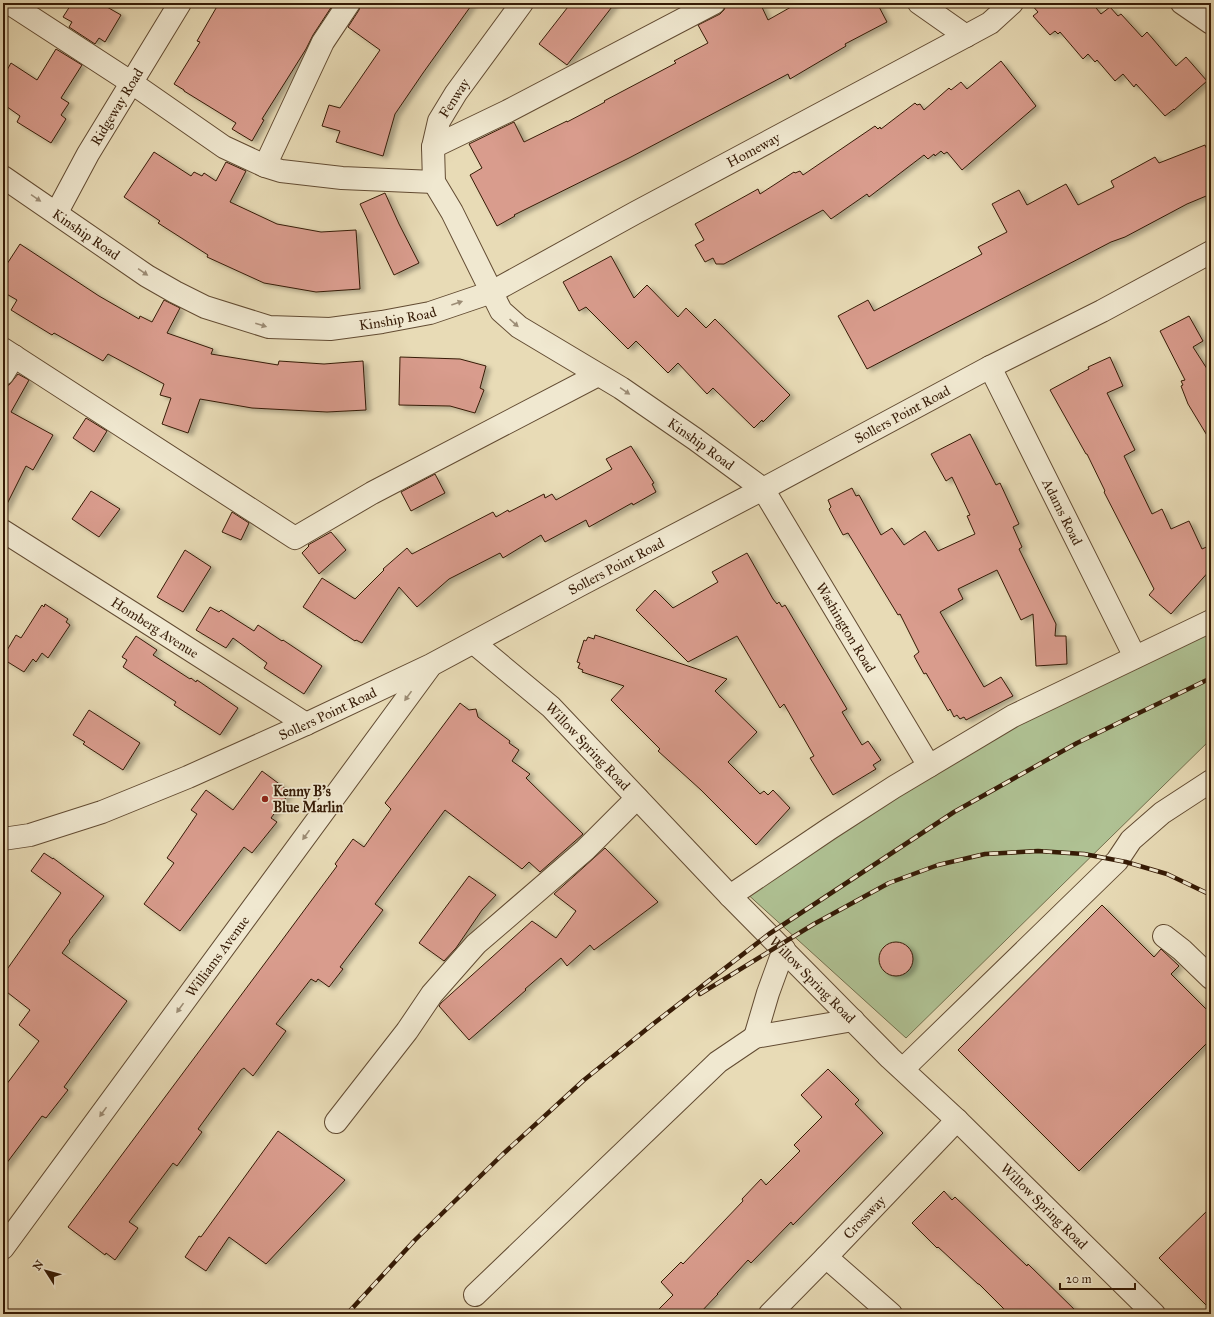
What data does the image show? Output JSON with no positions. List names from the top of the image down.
{
  "streets": {
    "street": [
      "Fenway",
      "Ridgeway Road",
      "Homeway",
      "Kinship Road",
      "Sollers Point Road",
      "Adams Road",
      "Homberg Avenue",
      "Washington Road",
      "Willow Spring Road",
      "Williams Avenue",
      "Crossway"
    ]
  },
  "crossings": [
    ["Fenway", "Homeway"],
    ["Fenway", "Kinship Road"],
    ["Ridgeway Road", "Kinship Road"],
    ["Homeway", "Kinship Road"],
    ["Kinship Road", "Sollers Point Road"],
    ["Kinship Road", "Washington Road"],
    ["Sollers Point Road", "Adams Road"],
    ["Sollers Point Road", "Homberg Avenue"],
    ["Sollers Point Road", "Washington Road"],
    ["Sollers Point Road", "Willow Spring Road"],
    ["Sollers Point Road", "Williams Avenue"],
    ["Willow Spring Road", "Crossway"]
  ],
  "one_way": ["Williams Avenue"],
  "places": ["Kenny B's Blue Marlin"],
  "scale_bar": "20 m",
  "north": "top left"
}
